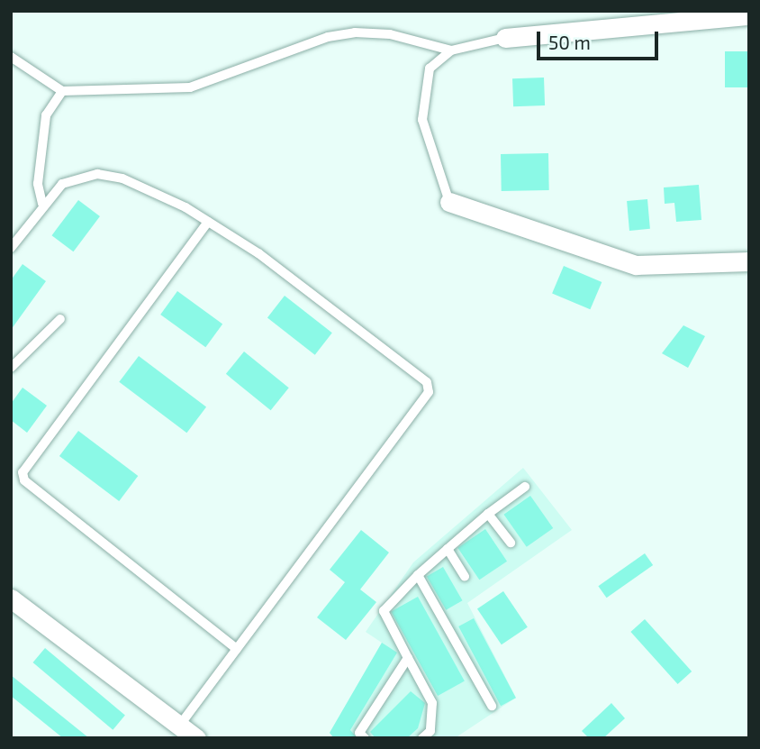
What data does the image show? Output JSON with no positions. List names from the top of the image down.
{
  "scale_bar": "50 m"
}
